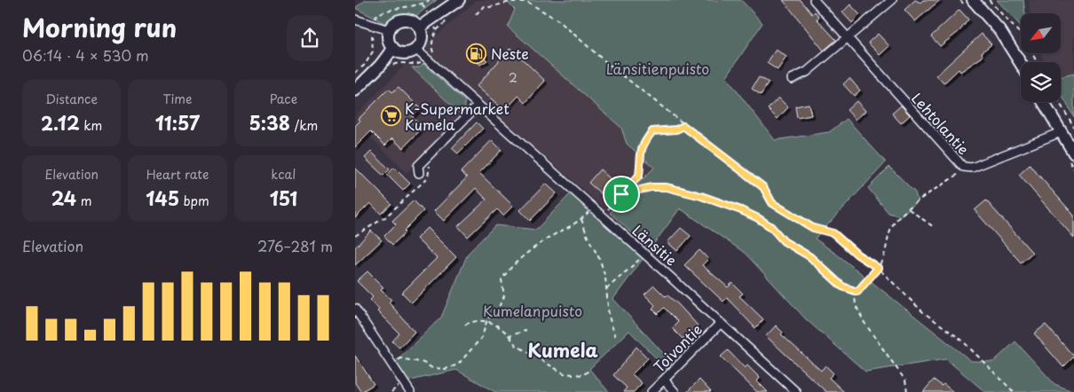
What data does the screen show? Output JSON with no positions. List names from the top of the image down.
{
  "streets": {
    "street": ["Lehtolantie", "Länsitie", "Toivontie"]
  },
  "crossings": [
    ["Länsitie", "Toivontie"]
  ],
  "districts": ["Kumela"],
  "parks": ["Länsitienpuisto", "Kumelanpuisto"],
  "places": {
    "fuel station": ["Neste"],
    "supermarket": ["K-Supermarket Kumela"]
  },
  "house_numbers": ["2"],
  "north": "bottom left",
  "page": {
    "heading": ["Morning run", "06:14 · 4 × 530 m"],
    "stats": [
      ["Distance", "2.12 km"],
      ["Time", "11:57"],
      ["Pace", "5:38 /km"],
      ["Elevation", "24 m"],
      ["Heart rate", "145 bpm"],
      ["kcal", "151"]
    ],
    "chart": ["Elevation", "276–281 m"]
  }
}
